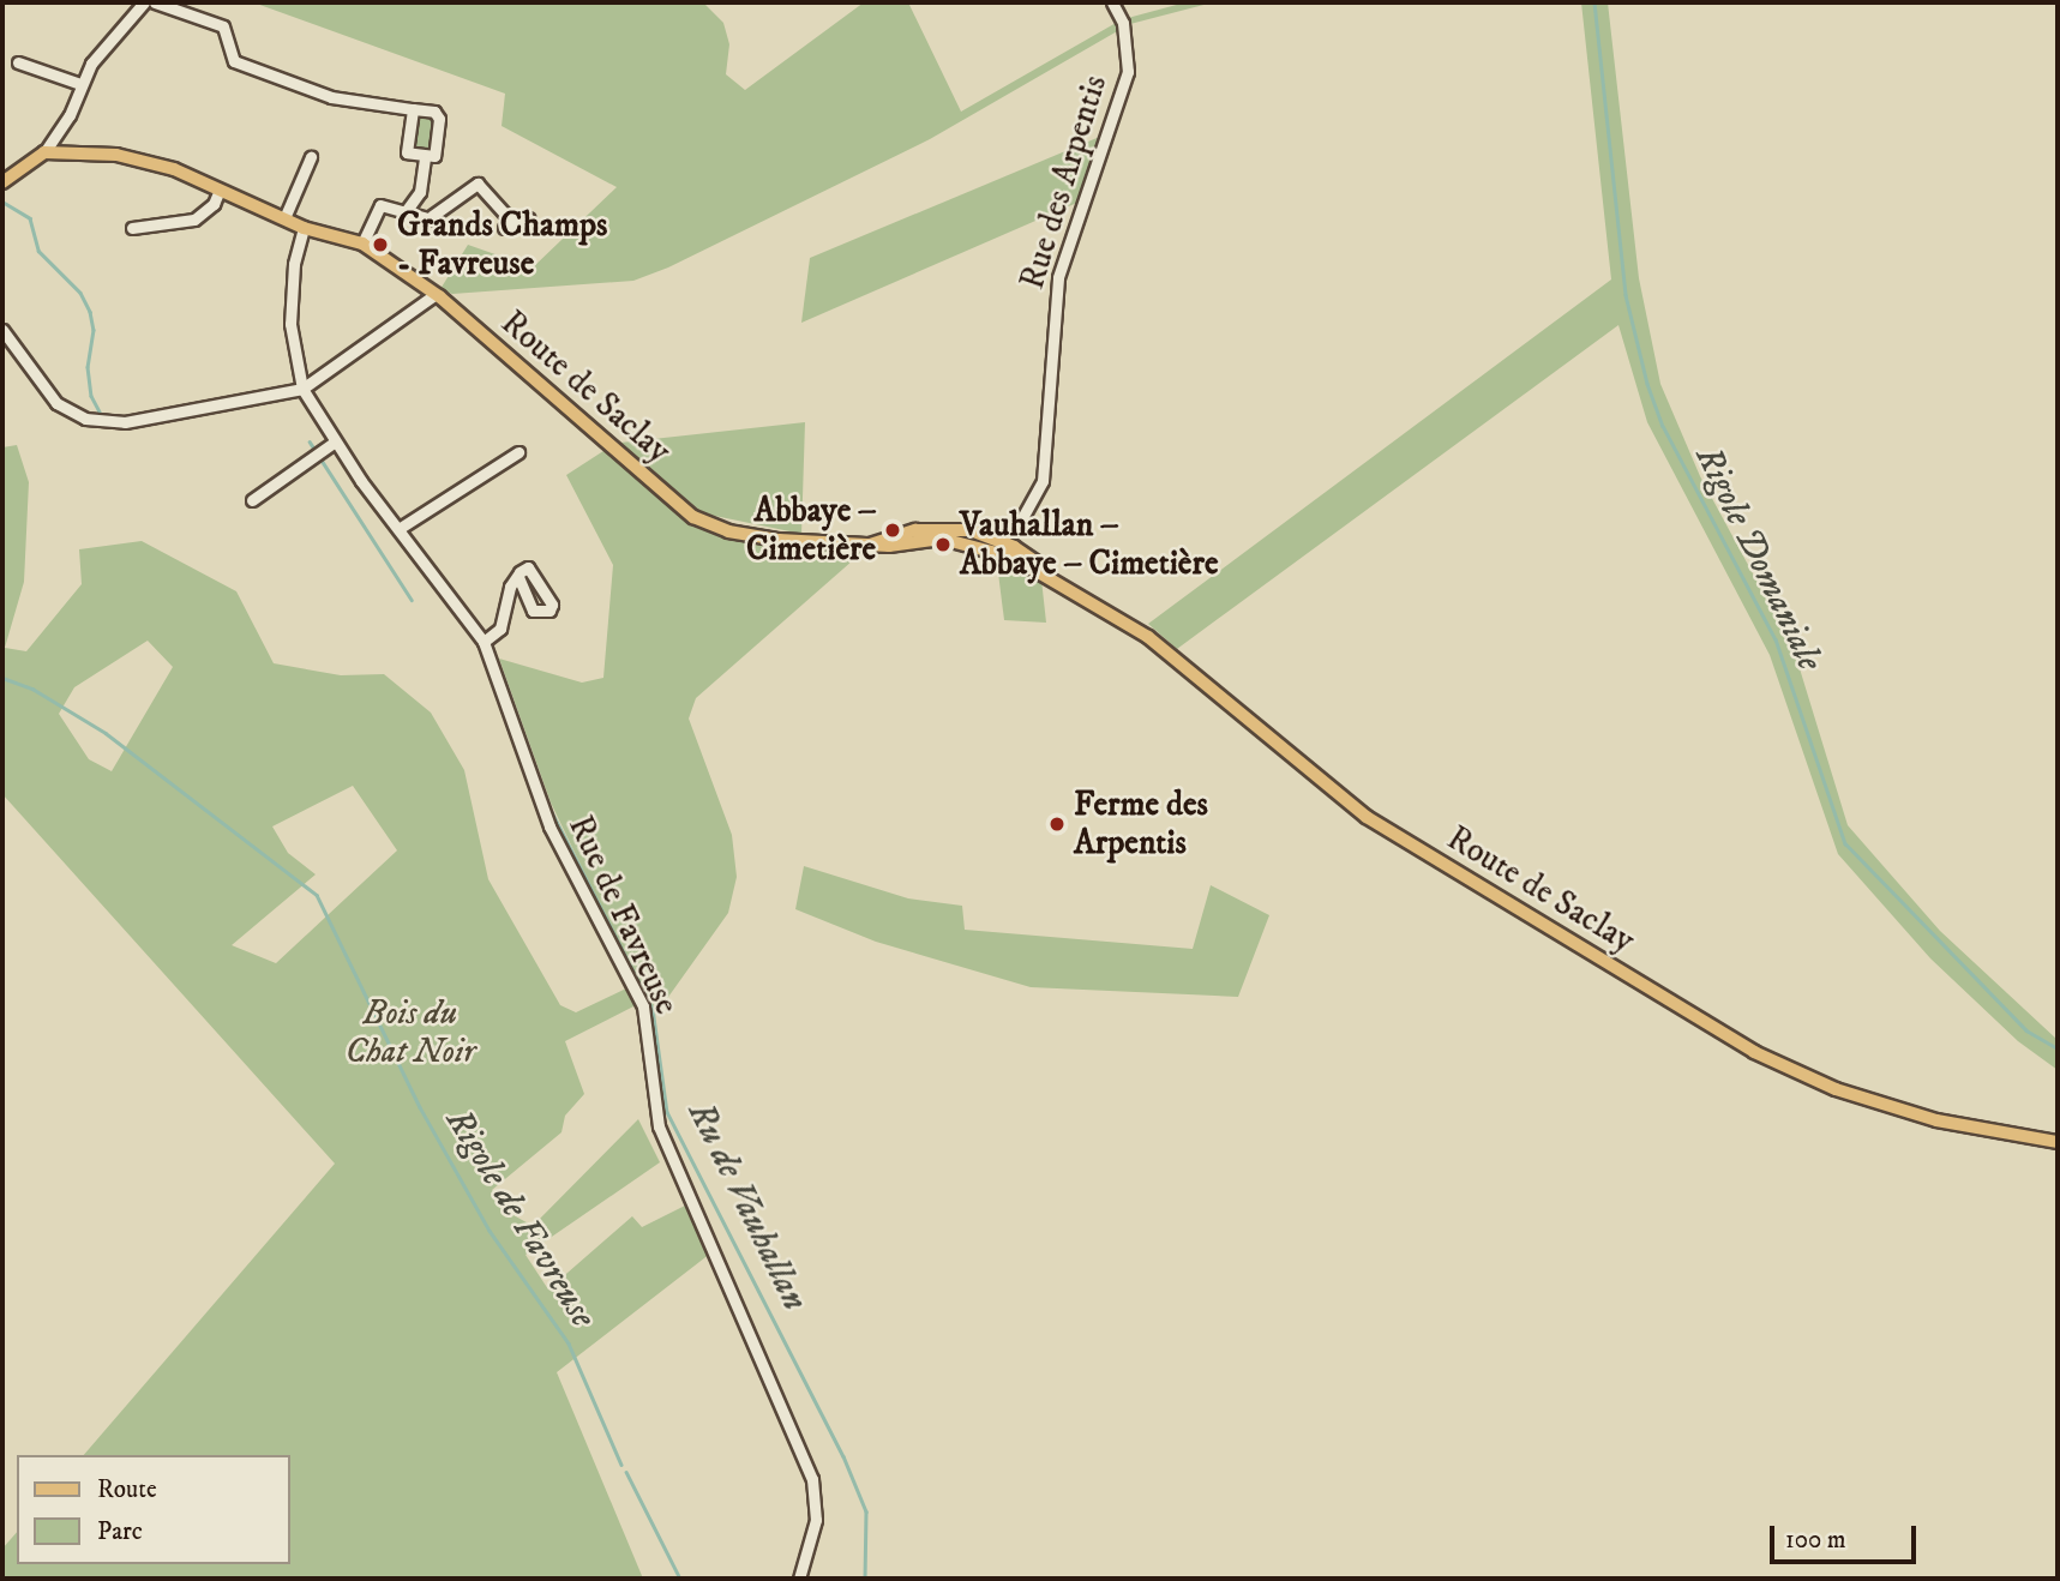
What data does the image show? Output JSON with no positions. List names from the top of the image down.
{
  "streets": {
    "main road": ["Route de Saclay"],
    "street": ["Rue des Arpentis", "Rue de Favreuse"]
  },
  "crossings": [
    ["Rue des Arpentis", "Route de Saclay"],
    ["Route de Saclay", "Rue de Favreuse"]
  ],
  "water": ["Rigole Domaniale", "Ru de Vauhallan", "Rigole de Favreuse"],
  "parks": ["Bois du Chat Noir"],
  "places": [
    "Grands Champs - Favreuse",
    "Abbaye – Cimetière",
    "Vauhallan – Abbaye – Cimetière",
    "Ferme des Arpentis"
  ],
  "legend": ["Route", "Parc"],
  "scale_bar": "100 m"
}
